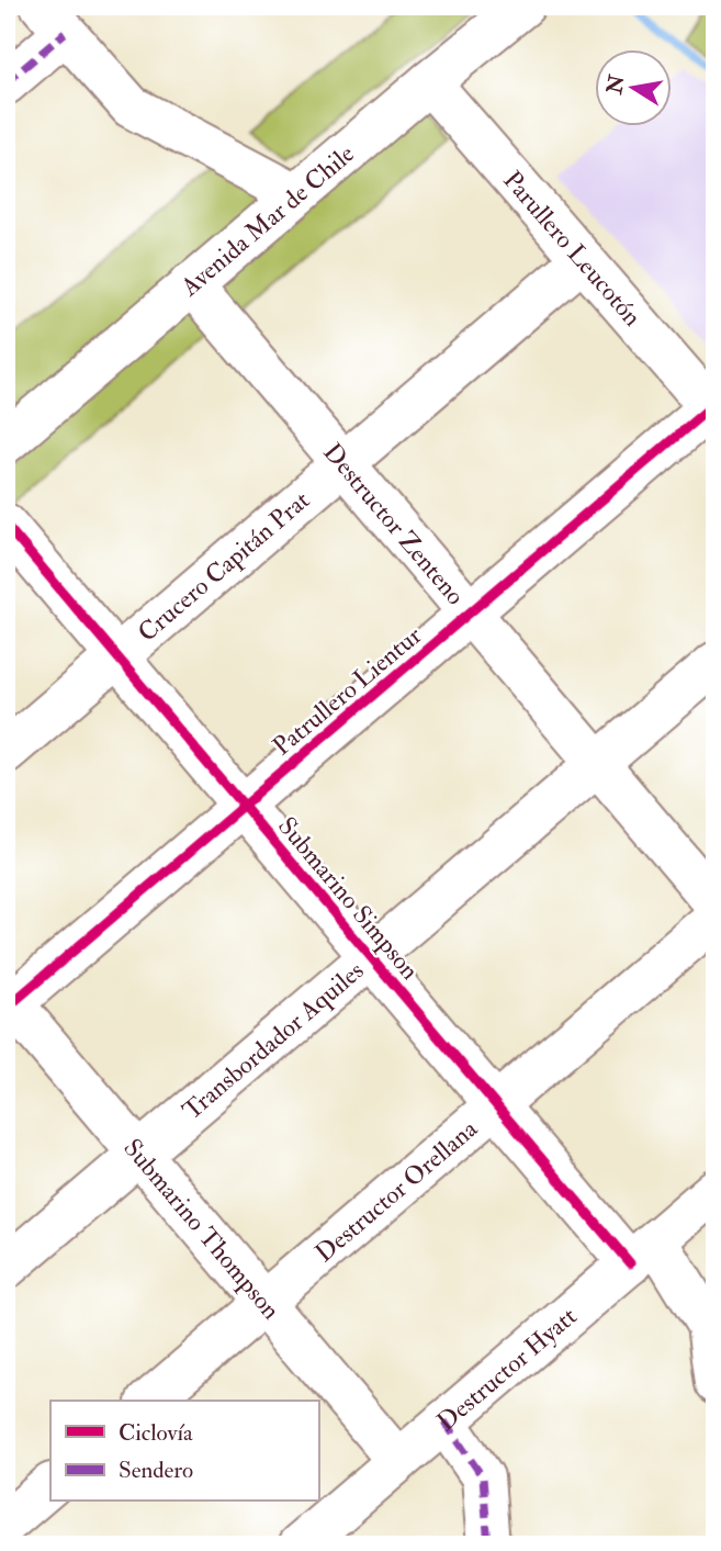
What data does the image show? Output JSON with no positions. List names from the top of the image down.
{
  "streets": {
    "street": [
      "Avenida Mar de Chile",
      "Parullero Leucotón",
      "Destructor Zenteno",
      "Crucero Capitán Prat",
      "Patrullero Lientur",
      "Submarino Simpson",
      "Transbordador Aquiles",
      "Destructor Orellana",
      "Submarino Thompson",
      "Destructor Hyatt"
    ]
  },
  "crossings": [
    ["Avenida Mar de Chile", "Parullero Leucotón"],
    ["Avenida Mar de Chile", "Destructor Zenteno"],
    ["Parullero Leucotón", "Crucero Capitán Prat"],
    ["Parullero Leucotón", "Patrullero Lientur"],
    ["Destructor Zenteno", "Crucero Capitán Prat"],
    ["Destructor Zenteno", "Patrullero Lientur"],
    ["Destructor Zenteno", "Transbordador Aquiles"],
    ["Crucero Capitán Prat", "Submarino Simpson"],
    ["Patrullero Lientur", "Submarino Simpson"],
    ["Patrullero Lientur", "Submarino Thompson"],
    ["Submarino Simpson", "Transbordador Aquiles"],
    ["Submarino Simpson", "Destructor Orellana"],
    ["Submarino Simpson", "Destructor Hyatt"],
    ["Transbordador Aquiles", "Submarino Thompson"],
    ["Destructor Orellana", "Submarino Thompson"],
    ["Submarino Thompson", "Destructor Hyatt"]
  ],
  "legend": ["Ciclovía", "Sendero"],
  "north": "left"
}
